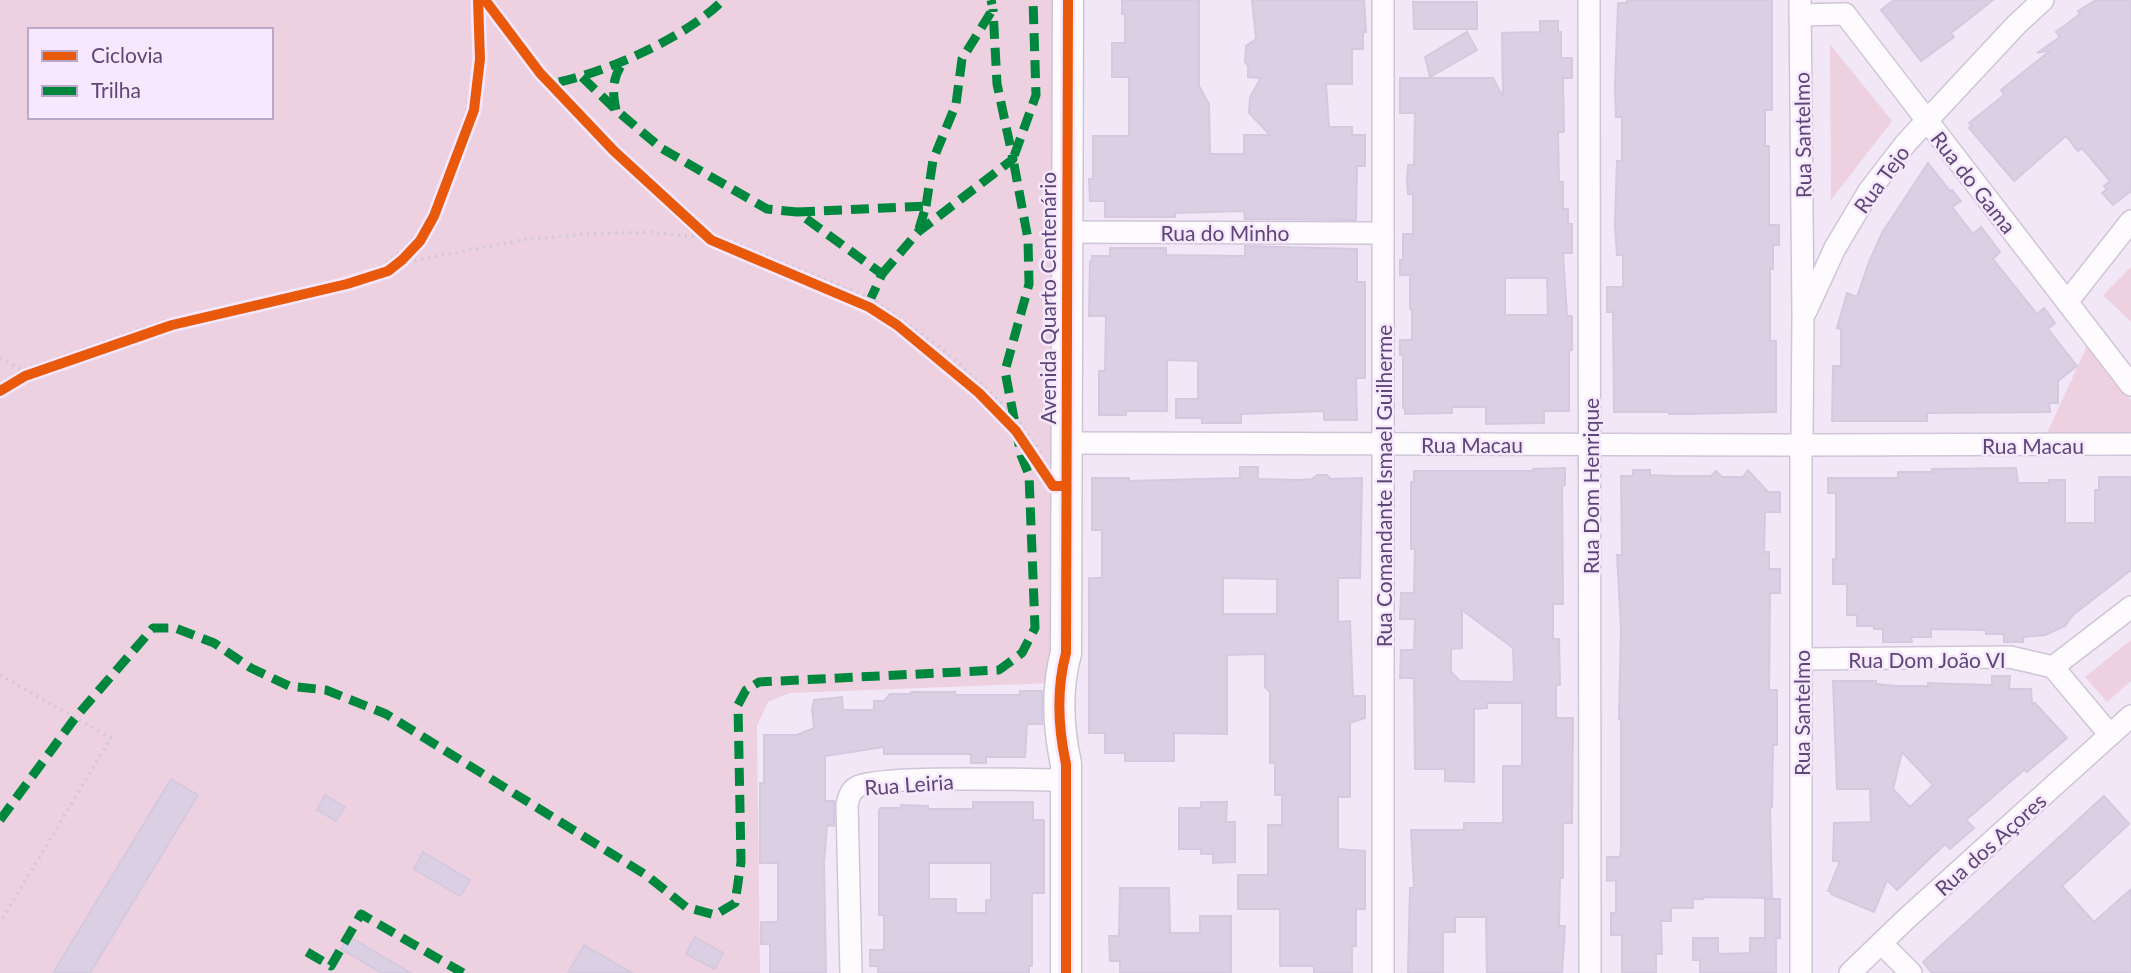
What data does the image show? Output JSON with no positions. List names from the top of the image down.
{
  "streets": {
    "street": [
      "Rua Santelmo",
      "Rua Tejo",
      "Rua do Gama",
      "Rua do Minho",
      "Avenida Quarto Centenário",
      "Rua Macau",
      "Rua Comandante Ismael Guilherme",
      "Rua Dom Henrique",
      "Rua Dom João VI",
      "Rua Leiria",
      "Rua dos Açores"
    ]
  },
  "crossings": [
    ["Rua Santelmo", "Rua Tejo"],
    ["Rua Santelmo", "Rua do Gama"],
    ["Rua Santelmo", "Rua Macau"],
    ["Rua Santelmo", "Rua Dom João VI"],
    ["Rua Tejo", "Rua do Gama"],
    ["Rua do Minho", "Avenida Quarto Centenário"],
    ["Rua do Minho", "Rua Comandante Ismael Guilherme"],
    ["Avenida Quarto Centenário", "Rua Macau"],
    ["Avenida Quarto Centenário", "Rua Leiria"],
    ["Rua Macau", "Rua Comandante Ismael Guilherme"],
    ["Rua Macau", "Rua Dom Henrique"]
  ],
  "legend": ["Ciclovia", "Trilha"]
}
